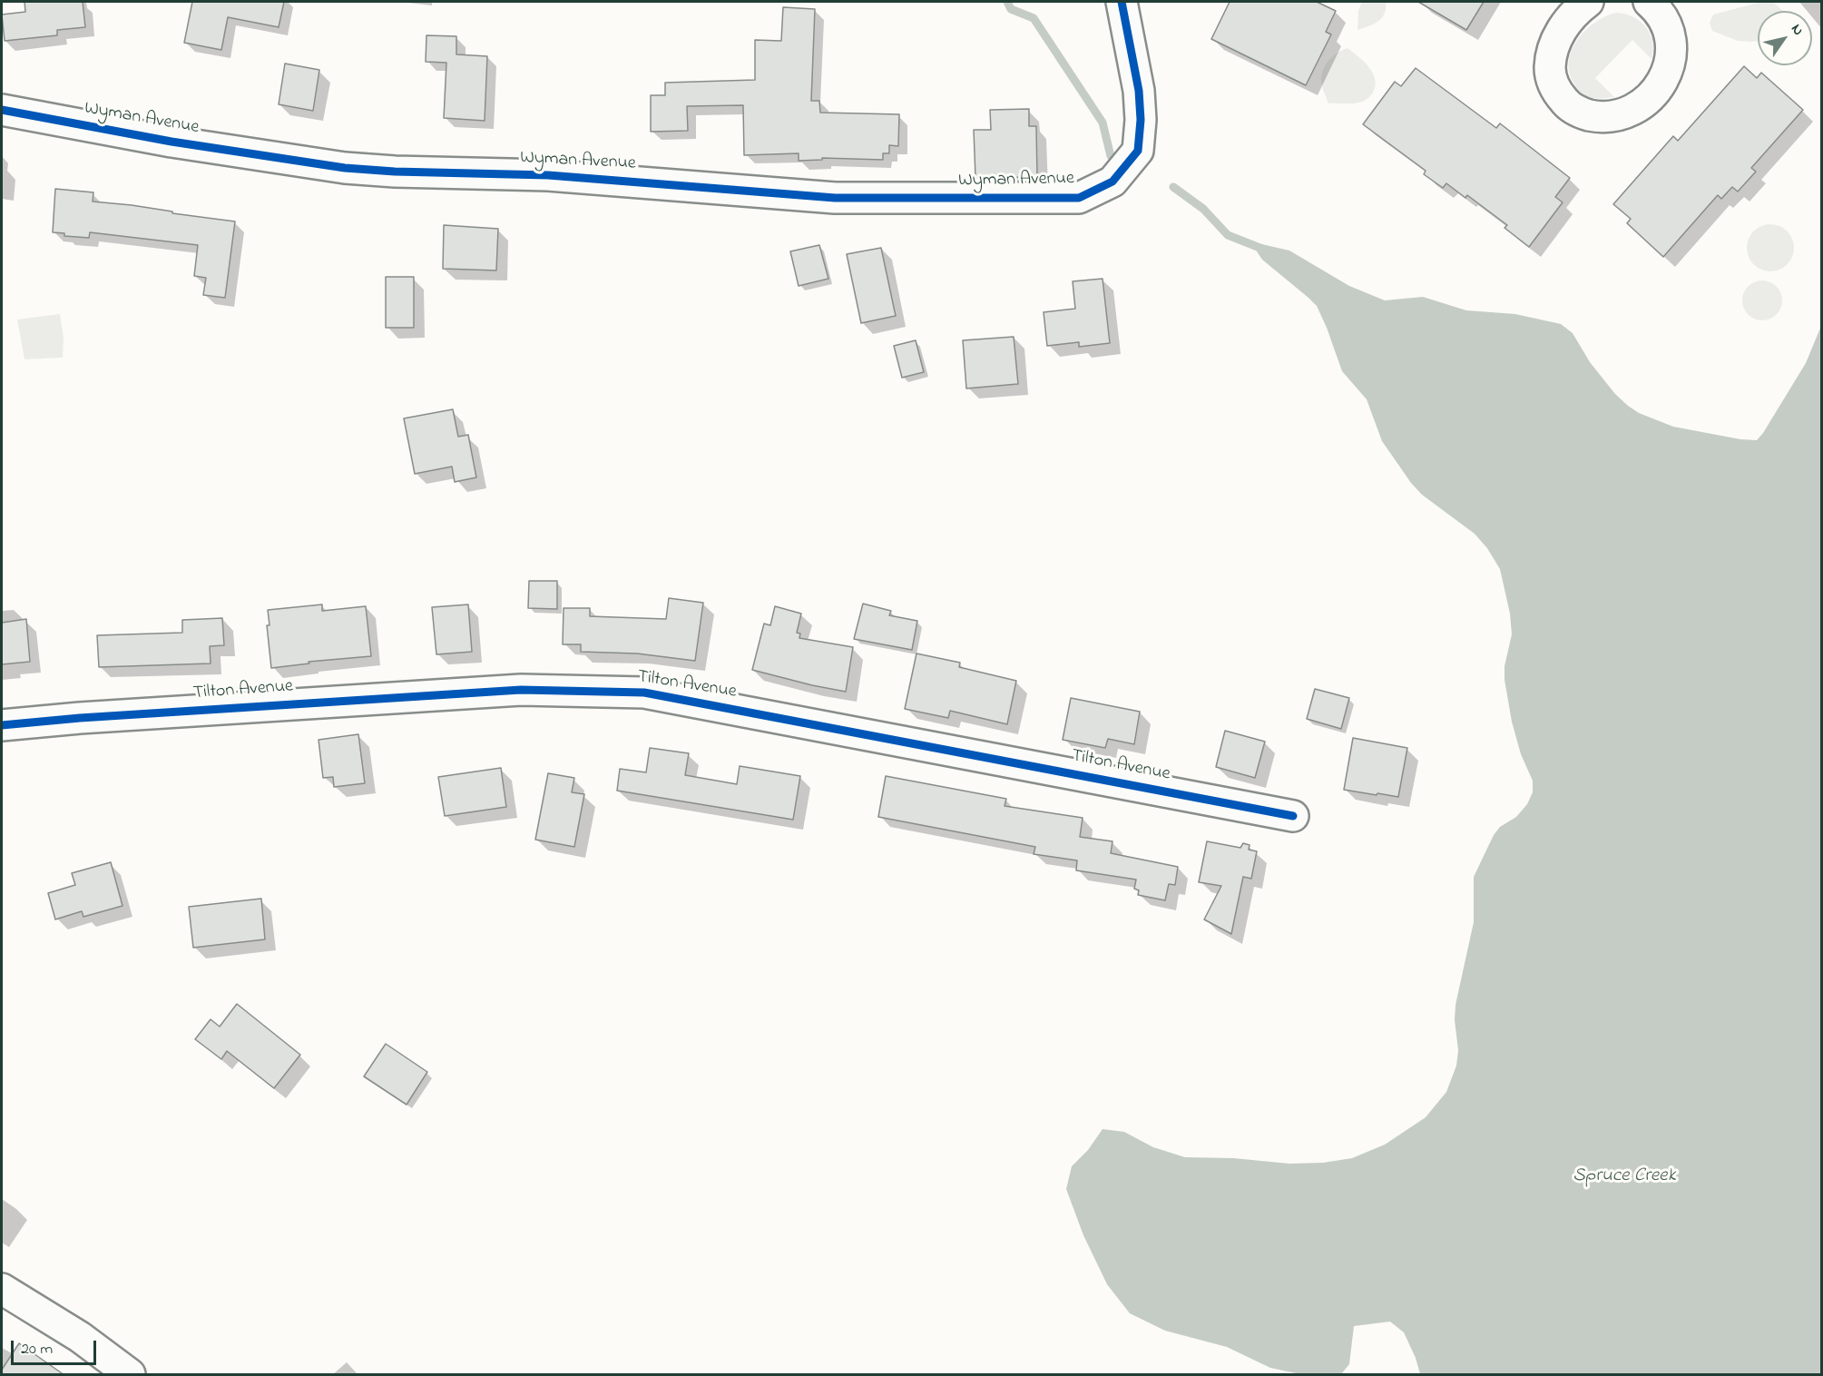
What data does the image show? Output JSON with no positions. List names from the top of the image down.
{
  "streets": {
    "street": ["Wyman Avenue", "Tilton Avenue"]
  },
  "water": ["Spruce Creek"],
  "scale_bar": "20 m",
  "north": "top right"
}
